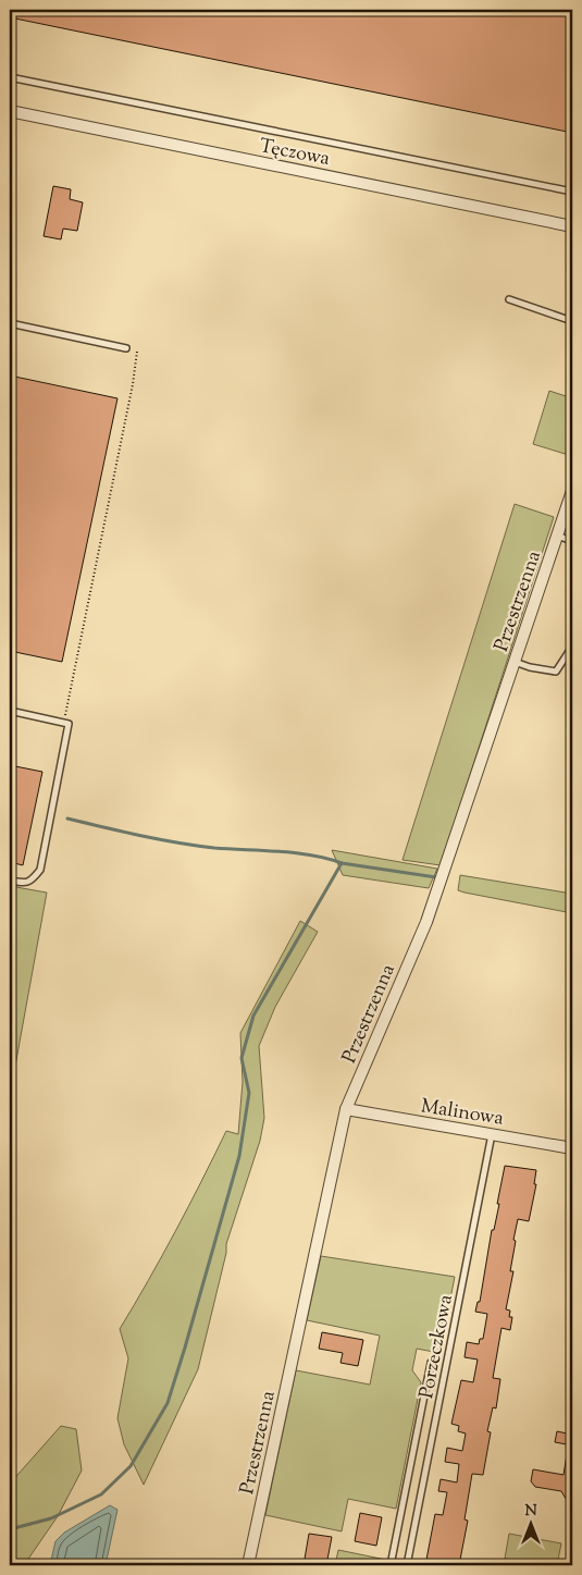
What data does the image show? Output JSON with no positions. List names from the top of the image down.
{
  "streets": {
    "street": ["Tęczowa", "Przestrzenna", "Malinowa"],
    "lane": ["Porzeczkowa"]
  },
  "crossings": [
    ["Przestrzenna", "Malinowa"],
    ["Malinowa", "Porzeczkowa"]
  ],
  "north": "top"
}
